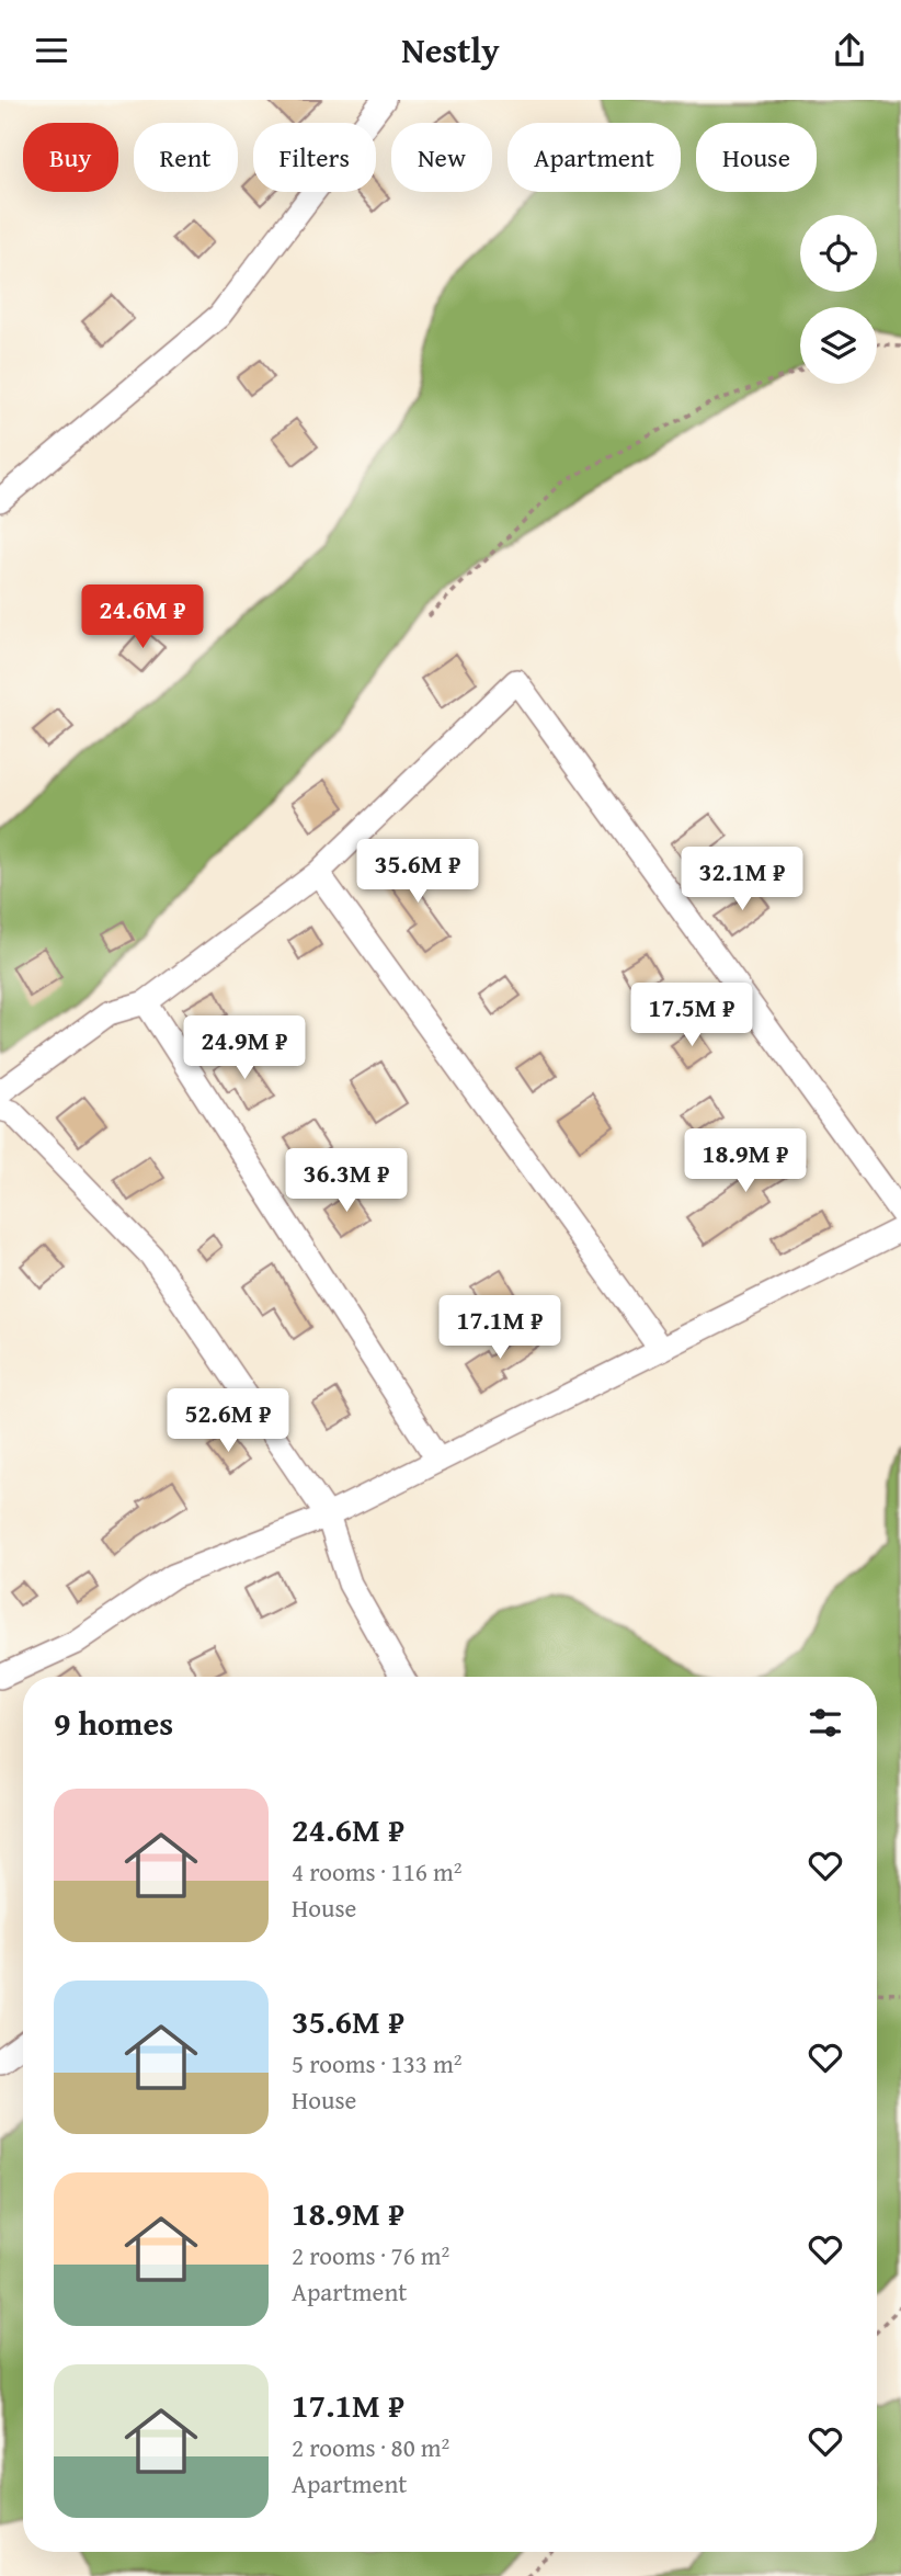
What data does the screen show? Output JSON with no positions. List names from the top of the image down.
{
  "page": {
    "header": "Nestly",
    "chip": [
      "Buy",
      "Rent",
      "Filters",
      "New",
      "Apartment",
      "House"
    ],
    "price": [
      "24.6M ₽",
      "35.6M ₽",
      "32.1M ₽",
      "17.5M ₽",
      "24.9M ₽",
      "18.9M ₽",
      "36.3M ₽",
      "17.1M ₽",
      "52.6M ₽"
    ],
    "heading": "9 homes",
    "list": [
      {
        "name": "24.6M ₽",
        "note": "4 rooms · 116 m² · House"
      },
      {
        "name": "35.6M ₽",
        "note": "5 rooms · 133 m² · House"
      },
      {
        "name": "18.9M ₽",
        "note": "2 rooms · 76 m² · Apartment"
      },
      {
        "name": "17.1M ₽",
        "note": "2 rooms · 80 m² · Apartment"
      }
    ]
  }
}
